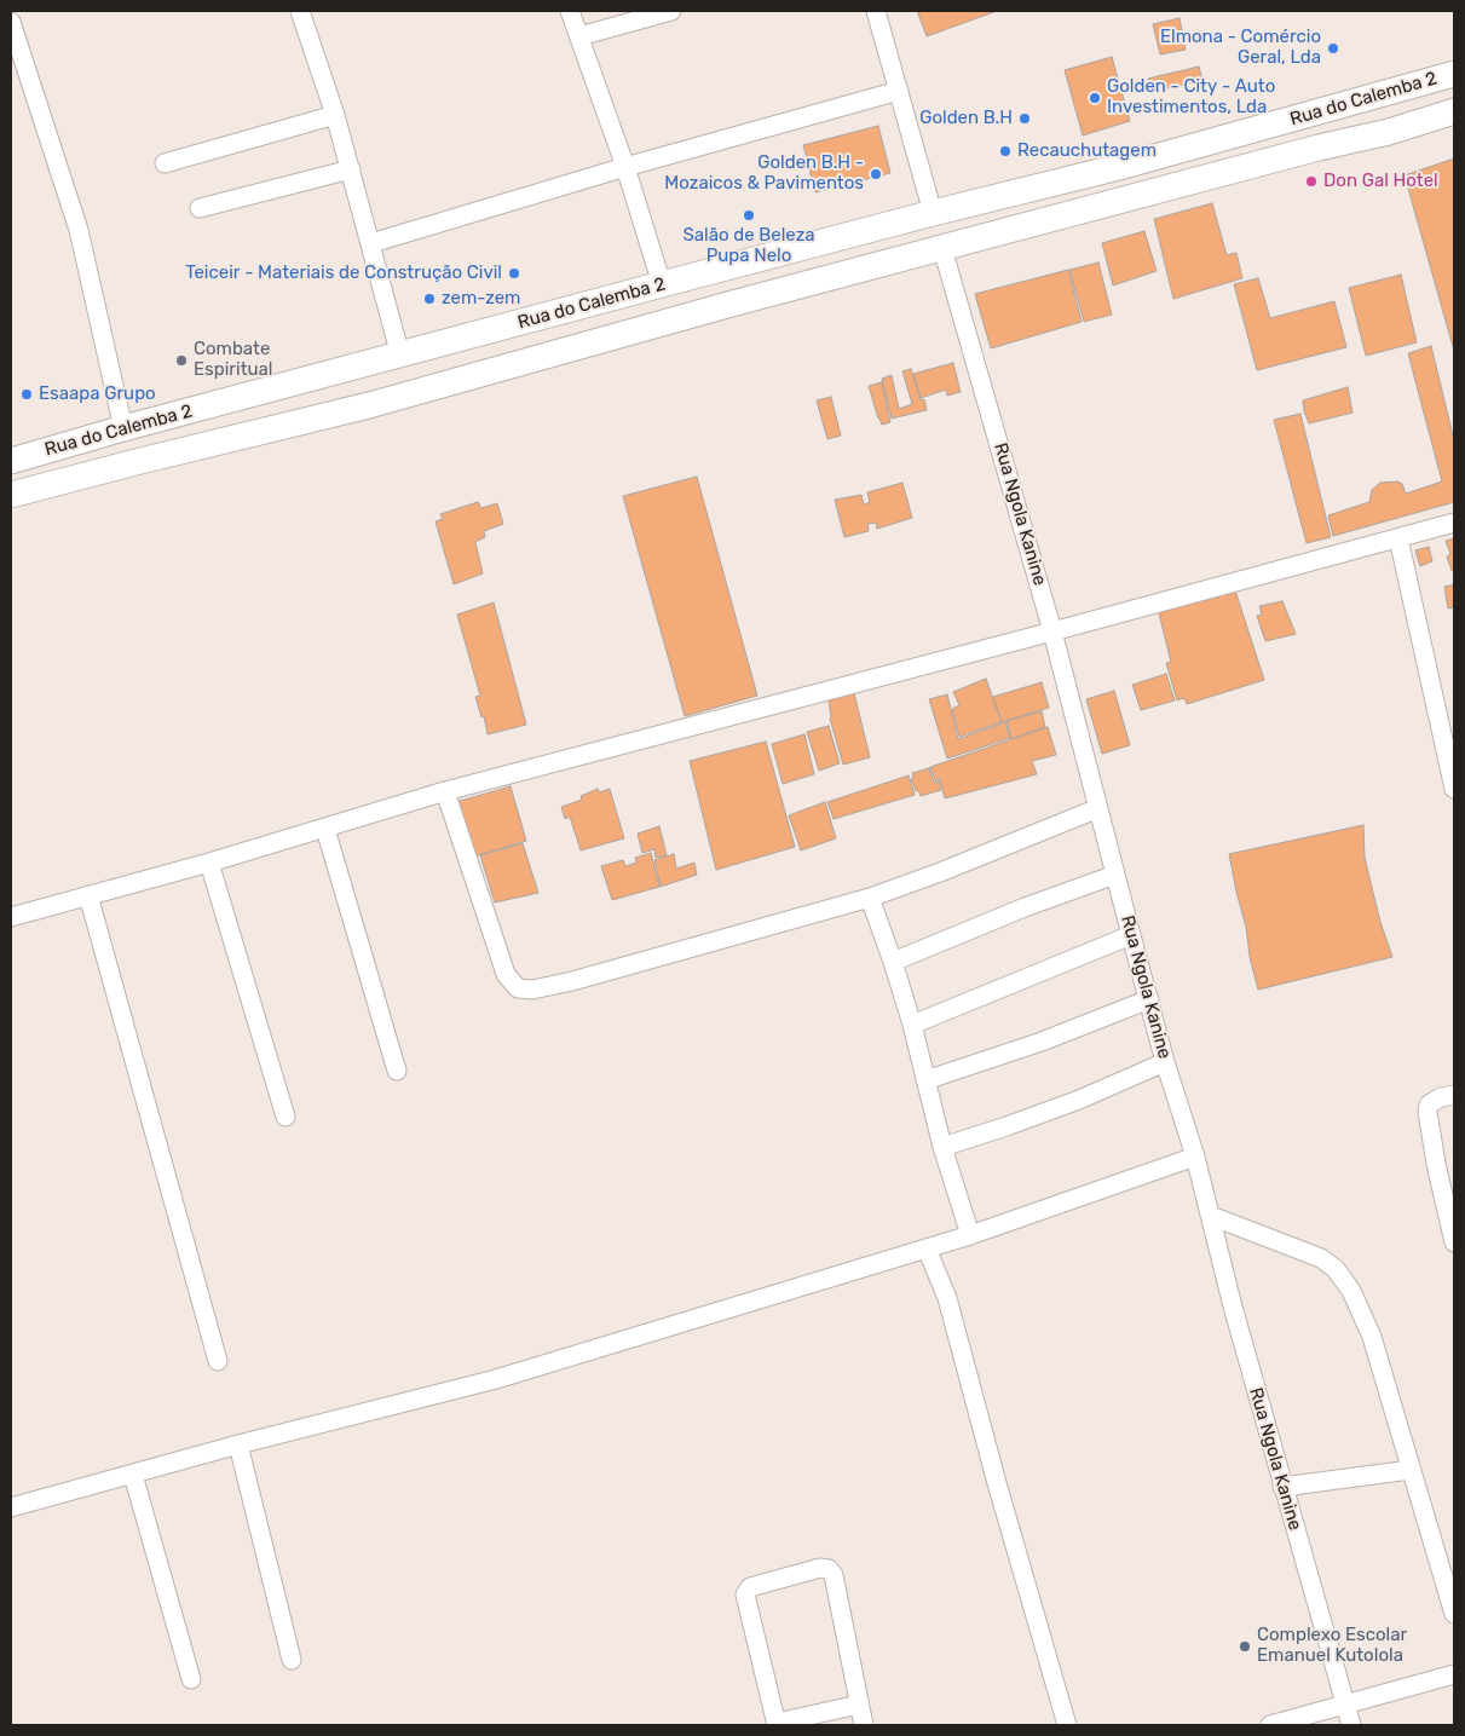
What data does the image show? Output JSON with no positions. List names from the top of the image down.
{
  "streets": {
    "main road": ["Rua do Calemba 2"],
    "street": ["Rua Ngola Kanine"]
  },
  "crossings": [
    ["Rua do Calemba 2", "Rua Ngola Kanine"]
  ],
  "places": [
    "Elmona - Comércio Geral, Lda",
    "Golden - City - Auto Investimentos, Lda",
    "Golden B.H",
    "Recauchutagem",
    "Golden B.H - Mozaicos & Pavimentos",
    "Don Gal Hotel",
    "Salão de Beleza Pupa Nelo",
    "Teiceir - Materiais de Construção Civil",
    "zem-zem",
    "Combate Espiritual",
    "Esaapa Grupo",
    "Complexo Escolar Emanuel Kutolola"
  ]
}
